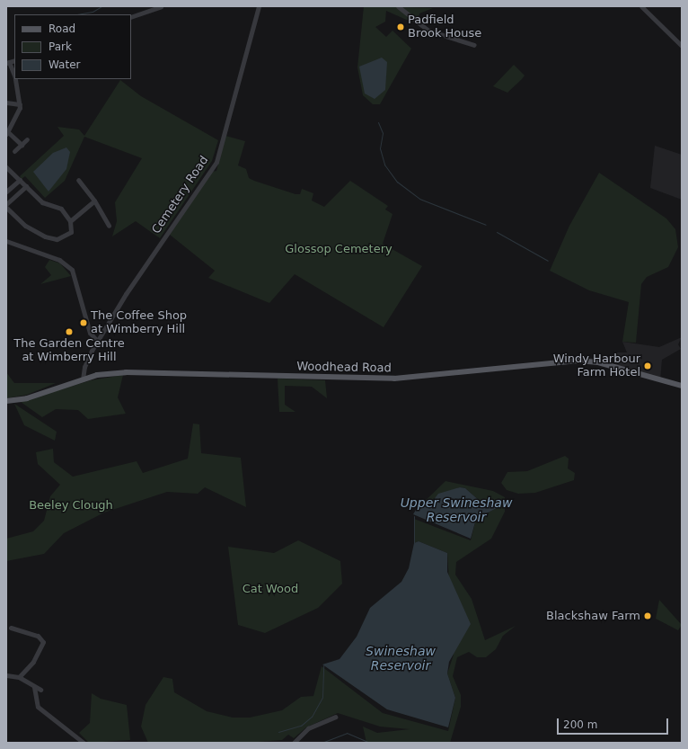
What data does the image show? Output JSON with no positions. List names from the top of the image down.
{
  "streets": {
    "main road": ["Woodhead Road"],
    "street": ["Cemetery Road"]
  },
  "crossings": [
    ["Cemetery Road", "Woodhead Road"]
  ],
  "water": ["Upper Swineshaw Reservoir", "Swineshaw Reservoir"],
  "parks": ["Glossop Cemetery", "Beeley Clough", "Cat Wood"],
  "places": [
    "Padfield Brook House",
    "The Coffee Shop at Wimberry Hill",
    "The Garden Centre at Wimberry Hill",
    "Windy Harbour Farm Hotel",
    "Blackshaw Farm"
  ],
  "legend": ["Road", "Park", "Water"],
  "scale_bar": "200 m"
}
